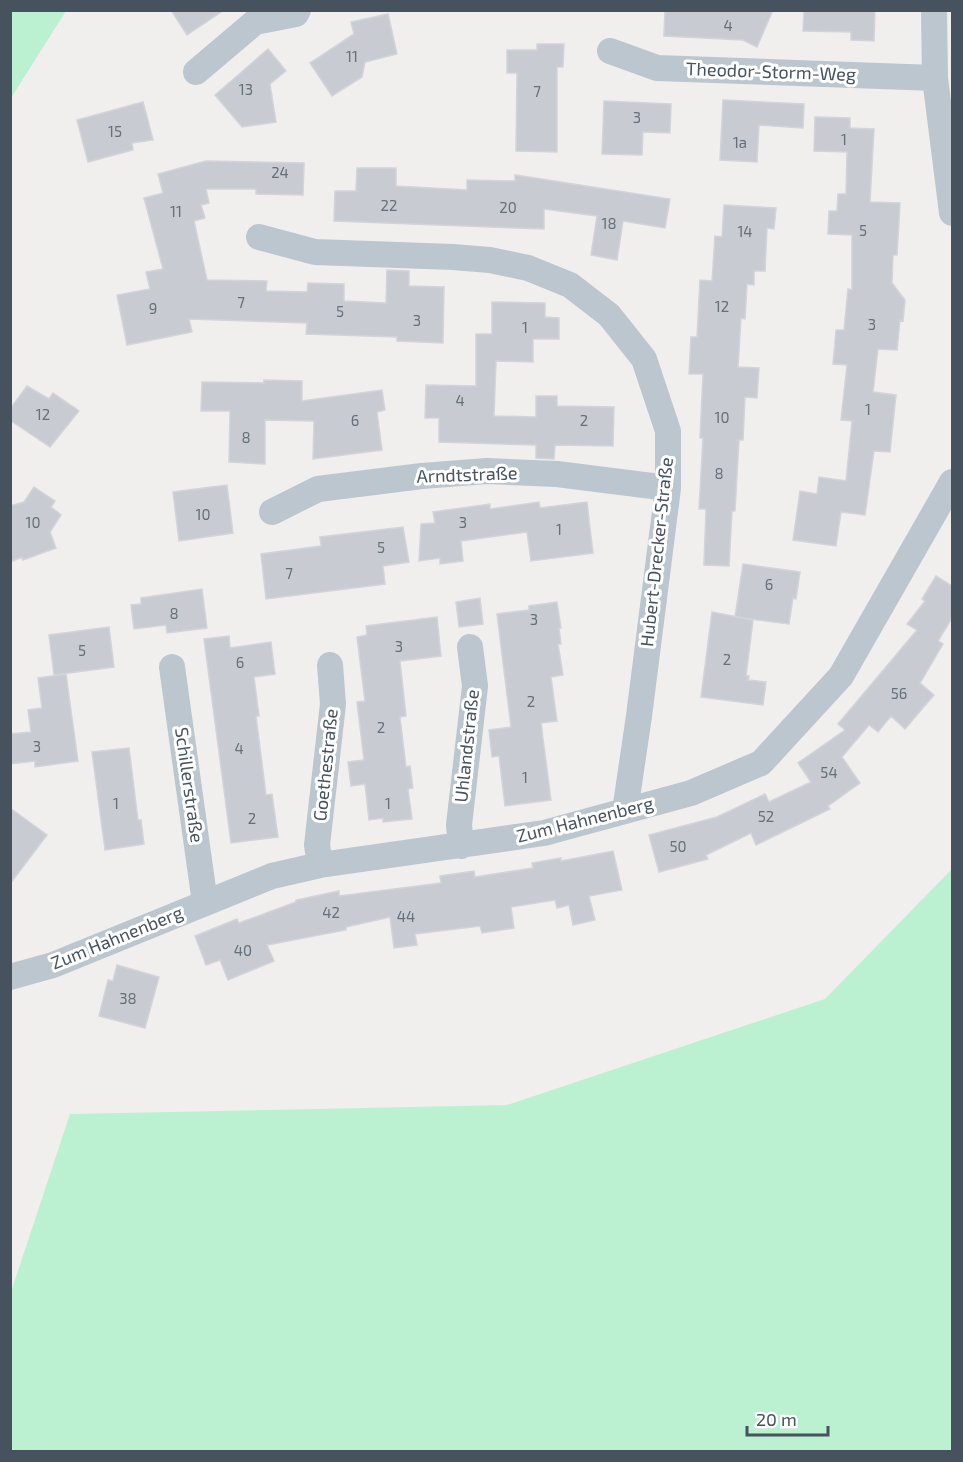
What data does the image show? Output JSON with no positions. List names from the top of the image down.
{
  "streets": {
    "street": [
      "Theodor-Storm-Weg",
      "Arndtstraße",
      "Hubert-Drecker-Straße",
      "Uhlandstraße",
      "Goethestraße",
      "Schillerstraße",
      "Zum Hahnenberg"
    ]
  },
  "crossings": [
    ["Arndtstraße", "Hubert-Drecker-Straße"],
    ["Hubert-Drecker-Straße", "Zum Hahnenberg"],
    ["Uhlandstraße", "Zum Hahnenberg"],
    ["Goethestraße", "Zum Hahnenberg"],
    ["Schillerstraße", "Zum Hahnenberg"]
  ],
  "house_numbers": [
    "4",
    "11",
    "13",
    "7",
    "3",
    "15",
    "1",
    "1a",
    "24",
    "22",
    "20",
    "11",
    "18",
    "5",
    "14",
    "7",
    "12",
    "9",
    "5",
    "3",
    "3",
    "1",
    "4",
    "1",
    "12",
    "10",
    "6",
    "2",
    "8",
    "8",
    "10",
    "10",
    "3",
    "1",
    "5",
    "7",
    "6",
    "8",
    "3",
    "3",
    "5",
    "2",
    "6",
    "56",
    "2",
    "2",
    "3",
    "4",
    "54",
    "1",
    "1",
    "1",
    "52",
    "2",
    "50",
    "42",
    "44",
    "40",
    "38"
  ],
  "scale_bar": "20 m"
}
